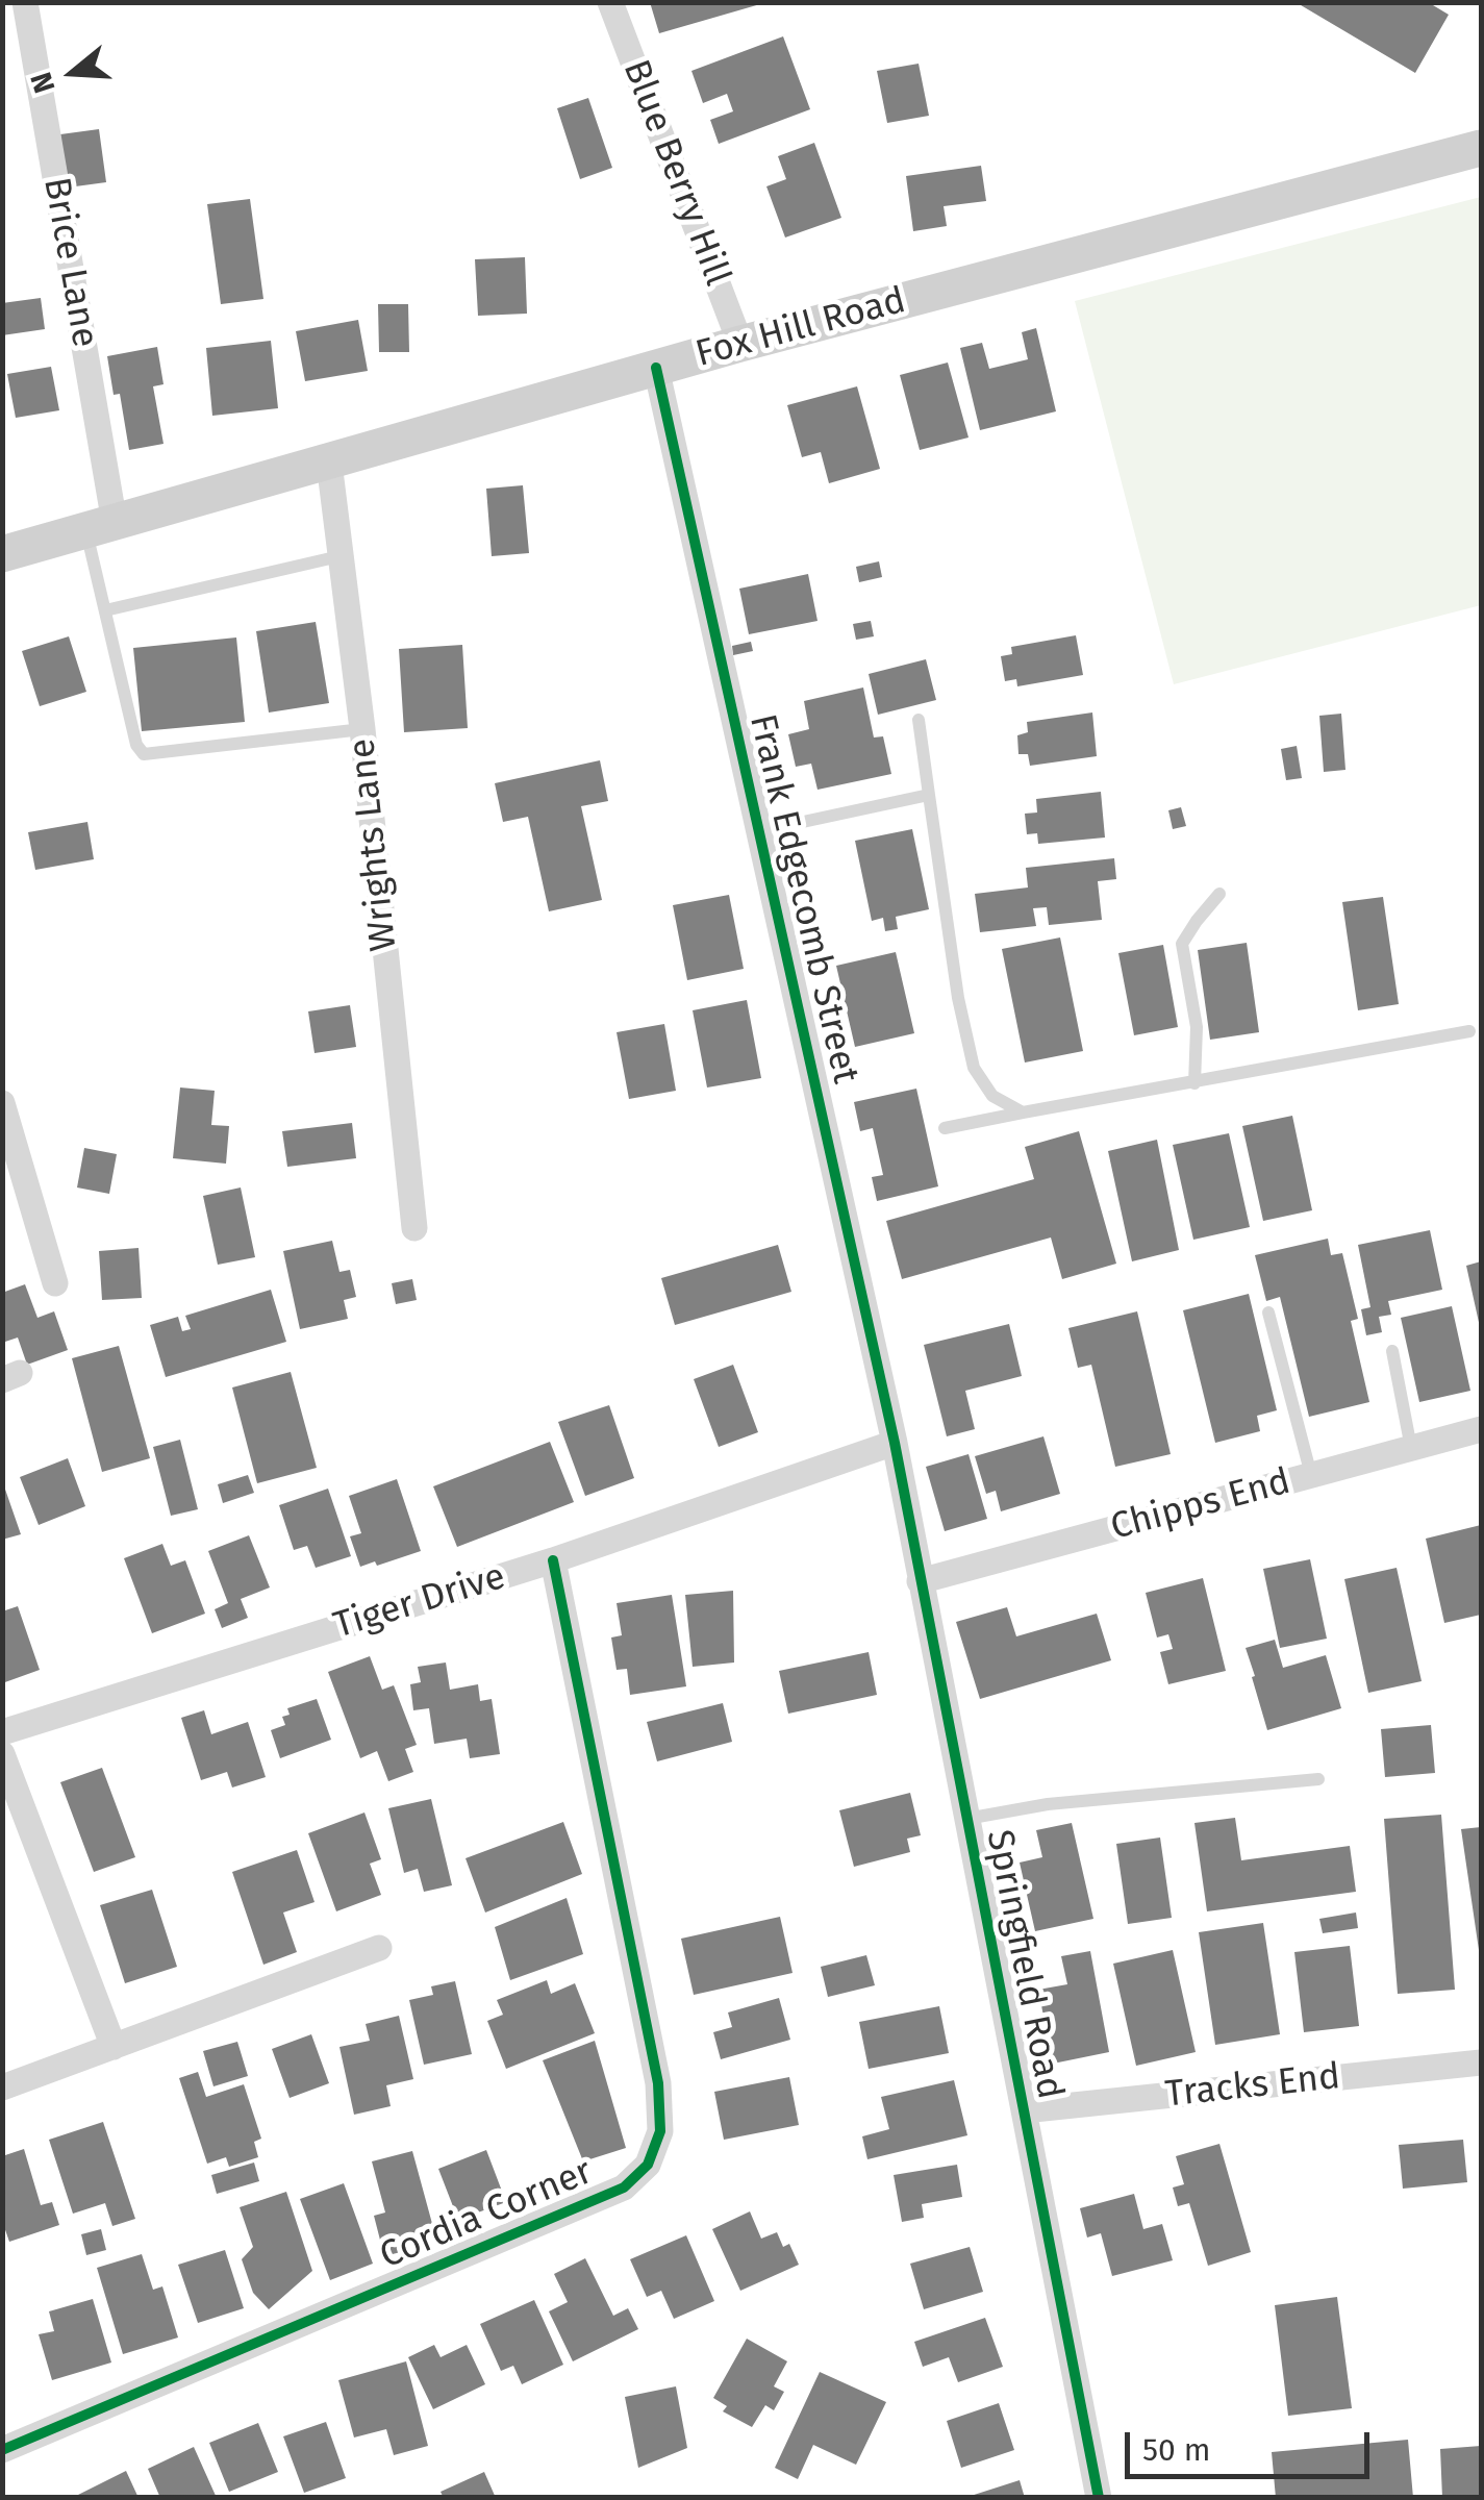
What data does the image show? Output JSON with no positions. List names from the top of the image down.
{
  "streets": {
    "main road": ["Fox Hill Road"],
    "street": [
      "Blue Berry Hill",
      "Brice Lane",
      "Wrights Lane",
      "Frank Edgecomb Street",
      "Chipps End",
      "Tiger Drive",
      "Springfield Road",
      "Tracks End",
      "Cordia Corner"
    ]
  },
  "crossings": [
    ["Blue Berry Hill", "Fox Hill Road"],
    ["Brice Lane", "Fox Hill Road"],
    ["Fox Hill Road", "Wrights Lane"],
    ["Fox Hill Road", "Frank Edgecomb Street"],
    ["Frank Edgecomb Street", "Tiger Drive"],
    ["Frank Edgecomb Street", "Springfield Road"],
    ["Chipps End", "Springfield Road"],
    ["Tiger Drive", "Springfield Road"],
    ["Tiger Drive", "Cordia Corner"],
    ["Springfield Road", "Tracks End"]
  ],
  "scale_bar": "50 m",
  "north": "left"
}
